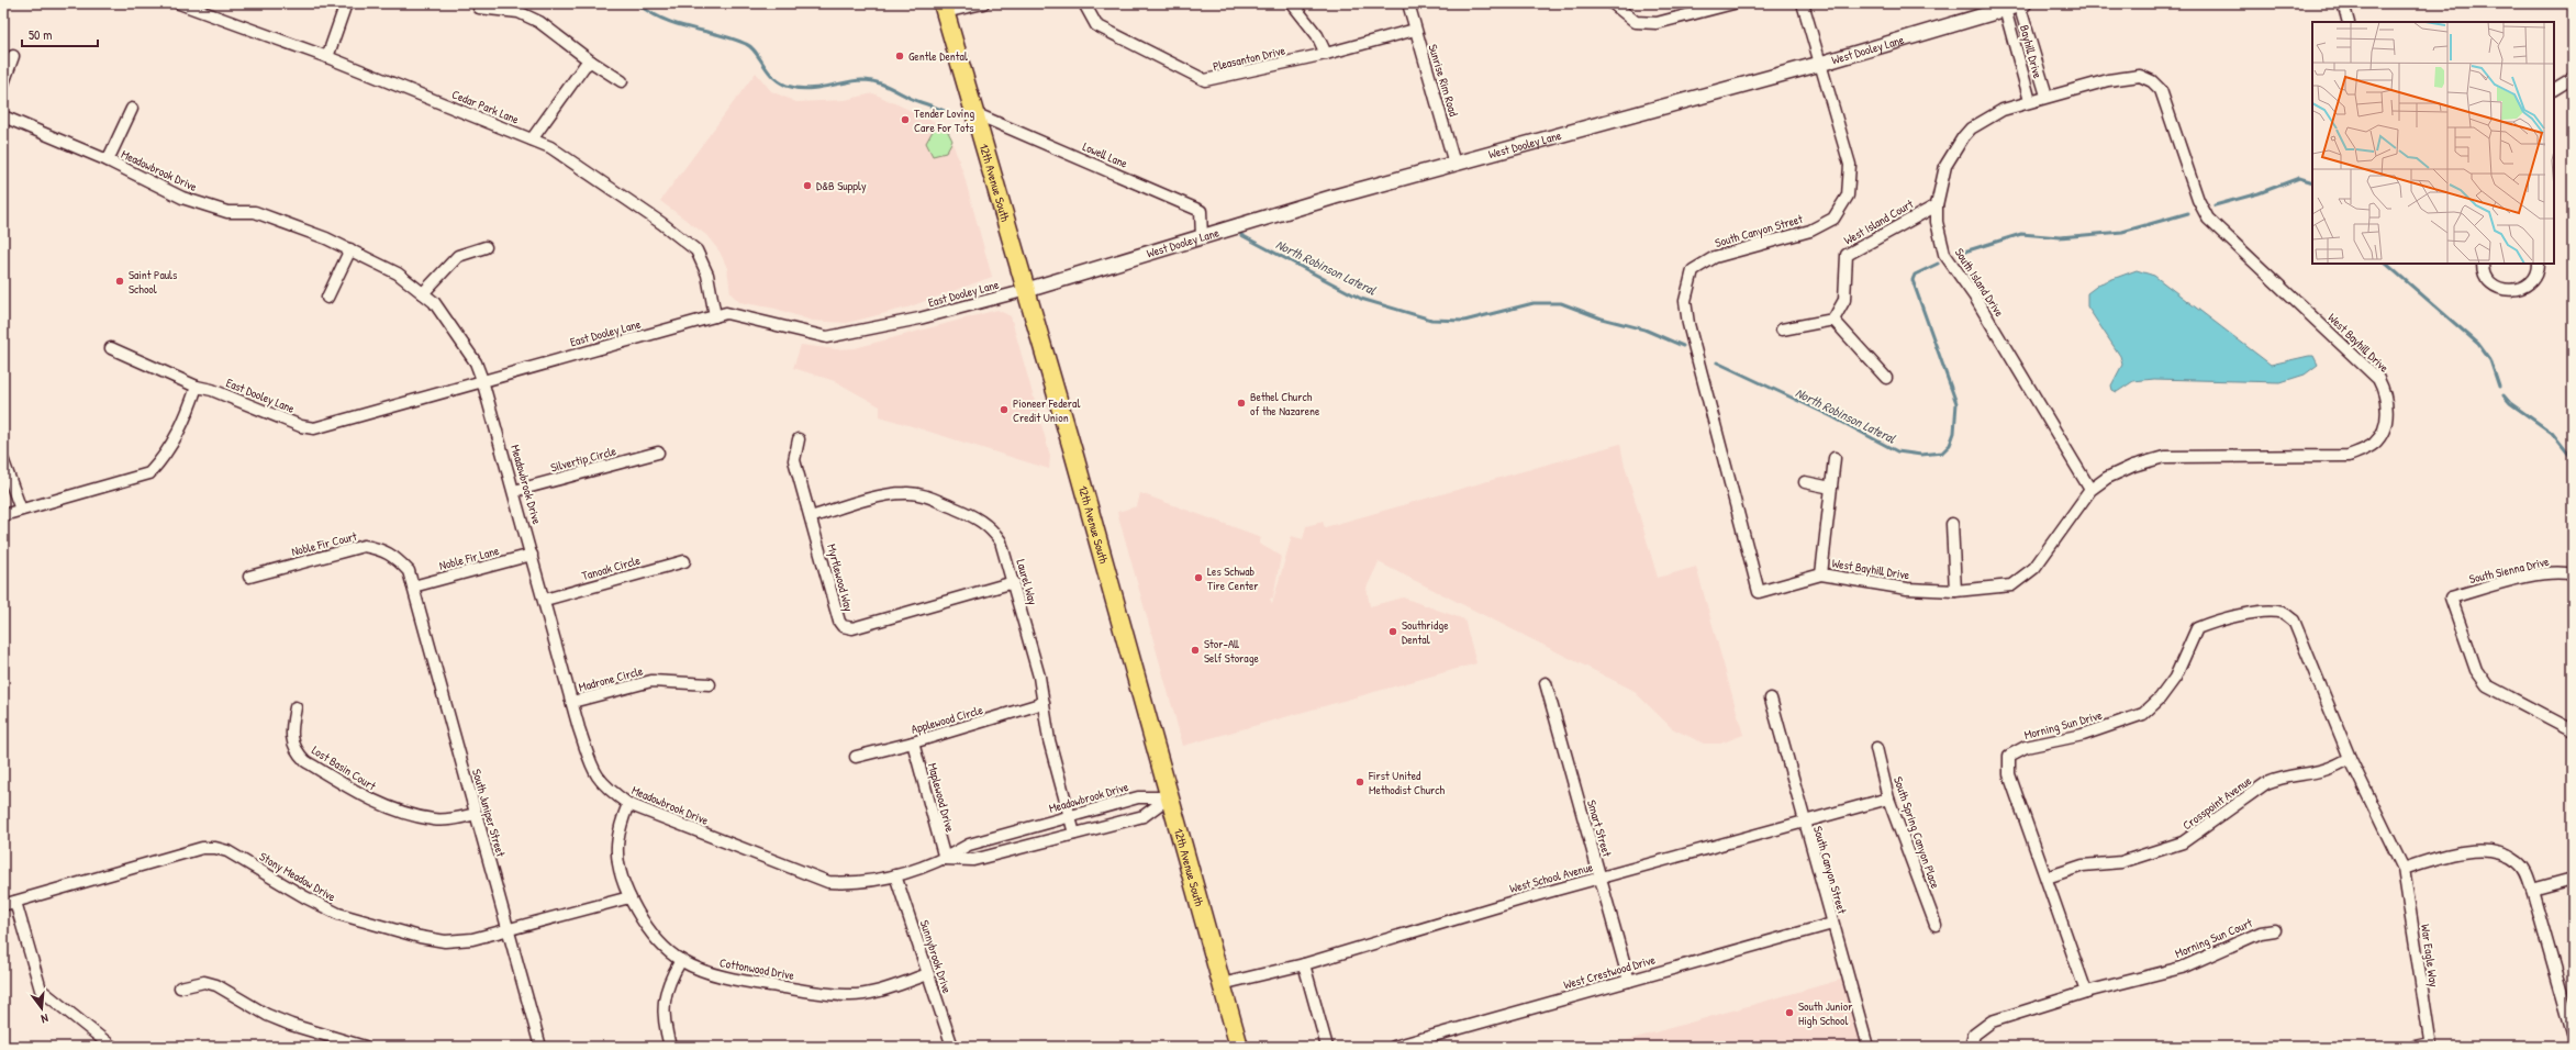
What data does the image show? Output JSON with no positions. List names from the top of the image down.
{
  "streets": {
    "main road": ["12th Avenue South"],
    "street": [
      "West Dooley Lane",
      "Bayhill Drive",
      "Pleasanton Drive",
      "Sunrise Rim Road",
      "Cedar Park Lane",
      "Lowell Lane",
      "Meadowbrook Drive",
      "West Island Court",
      "South Canyon Street",
      "South Island Drive",
      "East Dooley Lane",
      "West Bayhill Drive",
      "Silvertip Circle",
      "Noble Fir Court",
      "Noble Fir Lane",
      "Tanoak Circle",
      "South Sienna Drive",
      "Myrtlewood Way",
      "Laurel Way",
      "Madrone Circle",
      "Applewood Circle",
      "Morning Sun Drive",
      "Lost Basin Court",
      "Maplewood Drive",
      "Crosspoint Avenue",
      "South Juniper Street",
      "Smart Street",
      "South Spring Canyon Place",
      "Stony Meadow Drive",
      "West School Avenue",
      "Morning Sun Court",
      "War Eagle Way",
      "Sunnybrook Drive",
      "Cottonwood Drive",
      "West Crestwood Drive"
    ]
  },
  "crossings": [
    ["West Dooley Lane", "Bayhill Drive"],
    ["West Dooley Lane", "Sunrise Rim Road"],
    ["West Dooley Lane", "Lowell Lane"],
    ["West Dooley Lane", "12th Avenue South"],
    ["West Dooley Lane", "South Canyon Street"],
    ["West Dooley Lane", "East Dooley Lane"],
    ["Bayhill Drive", "South Island Drive"],
    ["Bayhill Drive", "West Bayhill Drive"],
    ["Pleasanton Drive", "Sunrise Rim Road"],
    ["Cedar Park Lane", "East Dooley Lane"],
    ["Lowell Lane", "12th Avenue South"],
    ["Meadowbrook Drive", "12th Avenue South"],
    ["Meadowbrook Drive", "East Dooley Lane"],
    ["Meadowbrook Drive", "Silvertip Circle"],
    ["Meadowbrook Drive", "Noble Fir Lane"],
    ["Meadowbrook Drive", "Tanoak Circle"],
    ["Meadowbrook Drive", "Laurel Way"],
    ["Meadowbrook Drive", "Madrone Circle"],
    ["Meadowbrook Drive", "Maplewood Drive"],
    ["Meadowbrook Drive", "Sunnybrook Drive"],
    ["Meadowbrook Drive", "Cottonwood Drive"],
    ["12th Avenue South", "East Dooley Lane"],
    ["12th Avenue South", "West School Avenue"],
    ["West Island Court", "South Island Drive"],
    ["South Canyon Street", "West Bayhill Drive"],
    ["South Canyon Street", "West School Avenue"],
    ["South Canyon Street", "West Crestwood Drive"],
    ["South Island Drive", "West Bayhill Drive"],
    ["Noble Fir Court", "Noble Fir Lane"],
    ["Noble Fir Court", "South Juniper Street"],
    ["Noble Fir Lane", "South Juniper Street"],
    ["Myrtlewood Way", "Laurel Way"],
    ["Laurel Way", "Applewood Circle"],
    ["Applewood Circle", "Maplewood Drive"],
    ["Morning Sun Drive", "Crosspoint Avenue"],
    ["Morning Sun Drive", "Morning Sun Court"],
    ["Morning Sun Drive", "War Eagle Way"],
    ["Lost Basin Court", "South Juniper Street"],
    ["South Juniper Street", "Stony Meadow Drive"],
    ["Smart Street", "West School Avenue"],
    ["Smart Street", "West Crestwood Drive"],
    ["South Spring Canyon Place", "West School Avenue"],
    ["Stony Meadow Drive", "Cottonwood Drive"],
    ["Sunnybrook Drive", "Cottonwood Drive"]
  ],
  "water": ["North Robinson Lateral"],
  "places": [
    "Gentle Dental",
    "Tender Loving Care For Tots",
    "D&B Supply",
    "Saint Pauls School",
    "Bethel Church of the Nazarene",
    "Pioneer Federal Credit Union",
    "Les Schwab Tire Center",
    "Southridge Dental",
    "Stor-All Self Storage",
    "First United Methodist Church",
    "South Junior High School"
  ],
  "scale_bar": "50 m",
  "north": "bottom"
}
